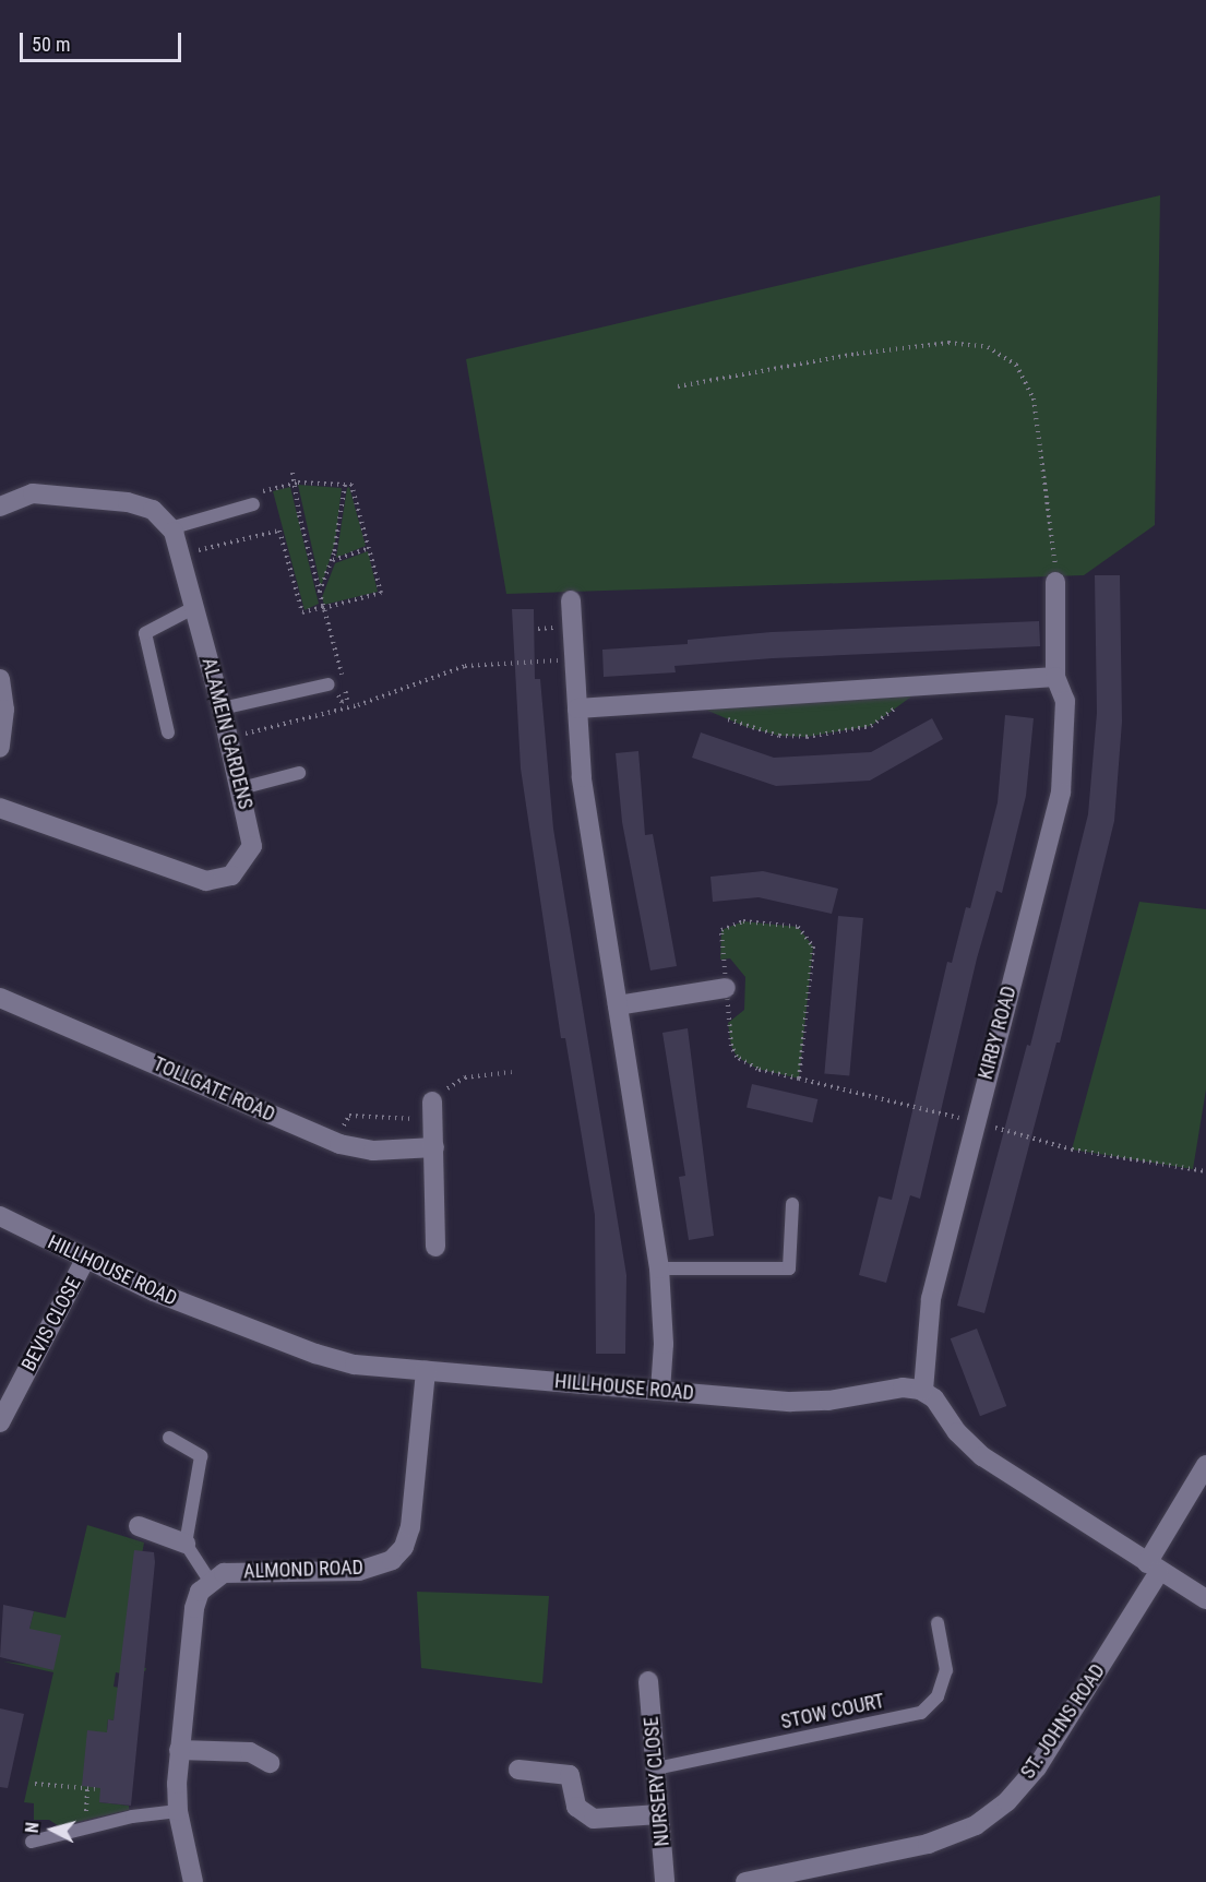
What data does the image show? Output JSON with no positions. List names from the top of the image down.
{
  "streets": {
    "street": [
      "ALAMEIN GARDENS",
      "KIRBY ROAD",
      "TOLLGATE ROAD",
      "HILLHOUSE ROAD",
      "BEVIS CLOSE",
      "ALMOND ROAD",
      "ST. JOHNS ROAD",
      "NURSERY CLOSE"
    ],
    "lane": ["STOW COURT"]
  },
  "crossings": [
    ["KIRBY ROAD", "HILLHOUSE ROAD"],
    ["HILLHOUSE ROAD", "BEVIS CLOSE"],
    ["HILLHOUSE ROAD", "ALMOND ROAD"],
    ["STOW COURT", "NURSERY CLOSE"]
  ],
  "scale_bar": "50 m",
  "north": "left"
}
